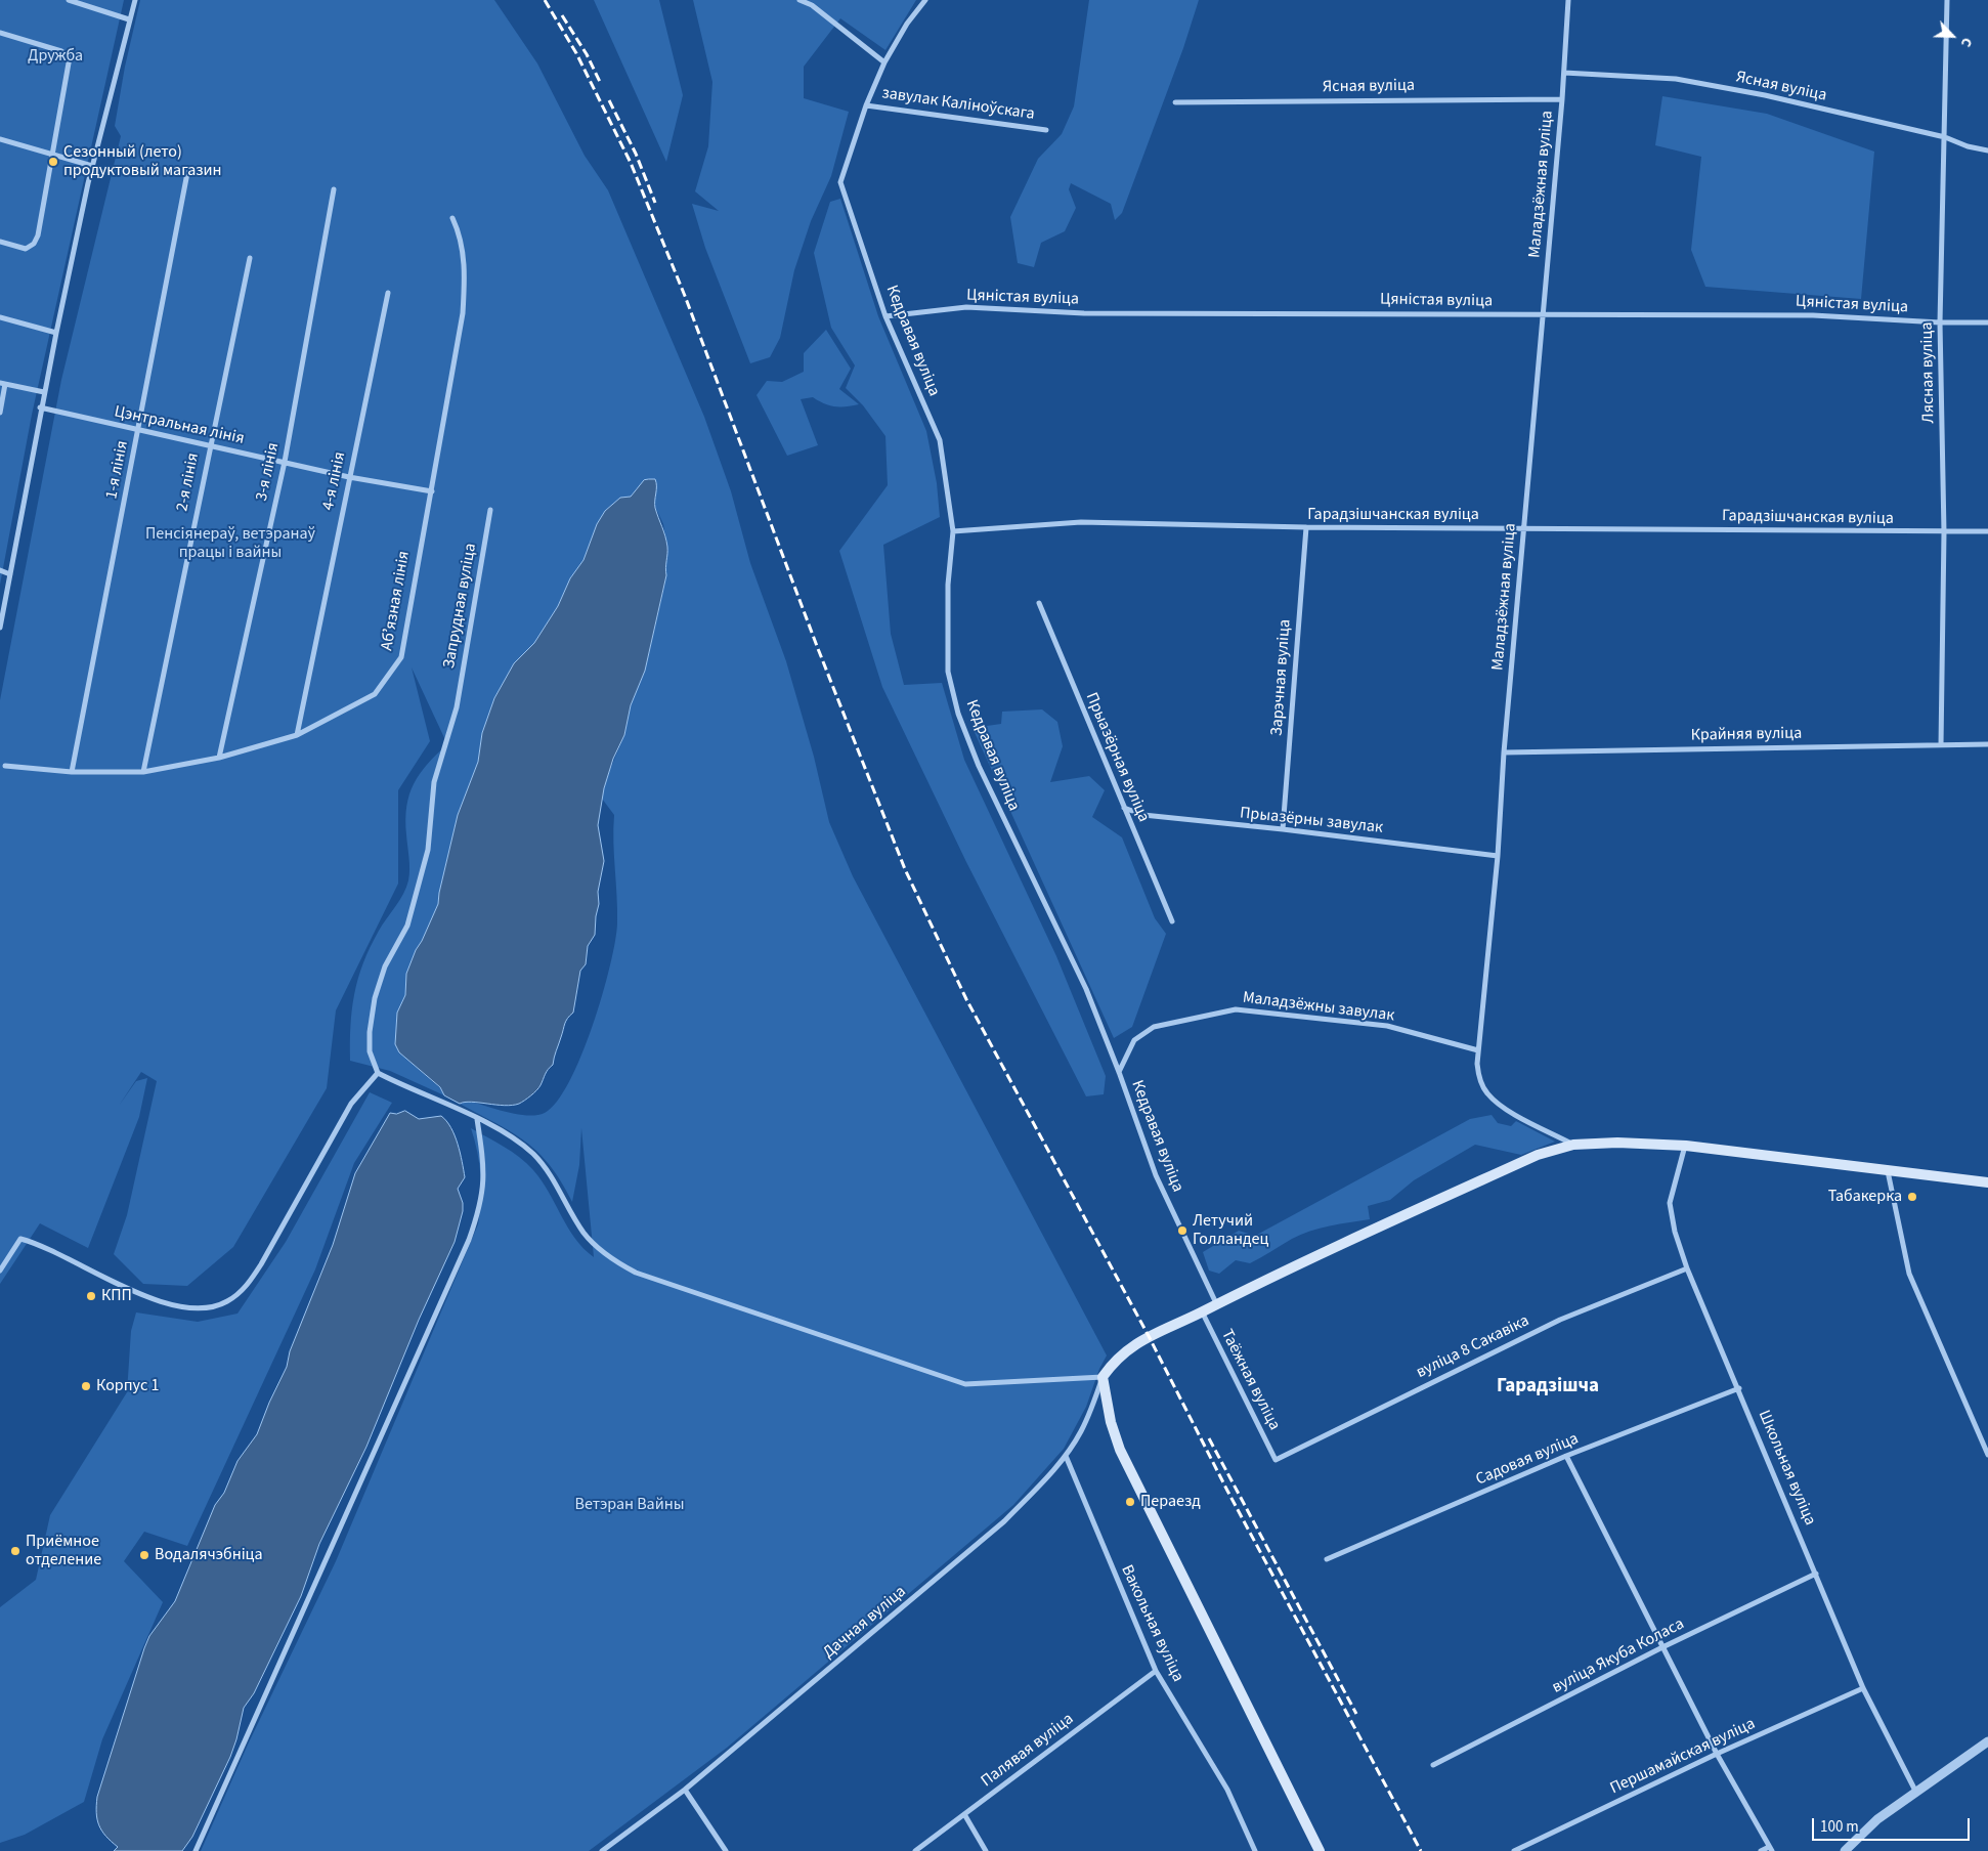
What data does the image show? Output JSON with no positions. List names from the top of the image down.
{
  "streets": {
    "street": [
      "Ясная вуліца",
      "завулак Каліноўскага",
      "Маладзёжная вуліца",
      "Цяністая вуліца",
      "Кедравая вуліца",
      "Лясная вуліца",
      "Цэнтральная лінія",
      "1-я лінія",
      "3-я лінія",
      "4-я лінія",
      "2-я лінія",
      "Гарадзішчанская вуліца",
      "Абʼязная лінія",
      "Запрудная вуліца",
      "Зарэчная вуліца",
      "Крайняя вуліца",
      "Прыазёрная вуліца",
      "Прыазёрны завулак",
      "Маладзёжны завулак",
      "вуліца 8 Сакавіка",
      "Таёжная вуліца",
      "Садовая вуліца",
      "Школьная вуліца",
      "Дачная вуліца",
      "Вакольная вуліца",
      "вуліца Якуба Коласа",
      "Палявая вуліца",
      "Першамайская вуліца"
    ]
  },
  "crossings": [
    ["Ясная вуліца", "Маладзёжная вуліца"],
    ["Ясная вуліца", "Лясная вуліца"],
    ["завулак Каліноўскага", "Кедравая вуліца"],
    ["Маладзёжная вуліца", "Цяністая вуліца"],
    ["Маладзёжная вуліца", "Гарадзішчанская вуліца"],
    ["Маладзёжная вуліца", "Крайняя вуліца"],
    ["Маладзёжная вуліца", "Прыазёрны завулак"],
    ["Маладзёжная вуліца", "Маладзёжны завулак"],
    ["Цяністая вуліца", "Кедравая вуліца"],
    ["Цяністая вуліца", "Лясная вуліца"],
    ["Кедравая вуліца", "Гарадзішчанская вуліца"],
    ["Кедравая вуліца", "Маладзёжны завулак"],
    ["Лясная вуліца", "Гарадзішчанская вуліца"],
    ["Лясная вуліца", "Крайняя вуліца"],
    ["Цэнтральная лінія", "1-я лінія"],
    ["Цэнтральная лінія", "3-я лінія"],
    ["Цэнтральная лінія", "4-я лінія"],
    ["Цэнтральная лінія", "2-я лінія"],
    ["Цэнтральная лінія", "Абʼязная лінія"],
    ["1-я лінія", "Абʼязная лінія"],
    ["3-я лінія", "Абʼязная лінія"],
    ["4-я лінія", "Абʼязная лінія"],
    ["2-я лінія", "Абʼязная лінія"],
    ["Гарадзішчанская вуліца", "Зарэчная вуліца"],
    ["Зарэчная вуліца", "Прыазёрны завулак"],
    ["Прыазёрная вуліца", "Прыазёрны завулак"],
    ["вуліца 8 Сакавіка", "Таёжная вуліца"],
    ["вуліца 8 Сакавіка", "Школьная вуліца"],
    ["Садовая вуліца", "Школьная вуліца"],
    ["Школьная вуліца", "вуліца Якуба Коласа"],
    ["Школьная вуліца", "Першамайская вуліца"],
    ["Дачная вуліца", "Вакольная вуліца"],
    ["Вакольная вуліца", "Палявая вуліца"]
  ],
  "districts": ["Гарадзішча"],
  "parks": ["Дружба", "Пенсіянераў, ветэранаў працы і вайны", "Ветэран Вайны"],
  "places": [
    "Сезонный (лето) продуктовый магазин",
    "Табакерка",
    "Летучий Голландец",
    "КПП",
    "Корпус 1",
    "Пераезд",
    "Приёмное отделение",
    "Водалячэбніца"
  ],
  "scale_bar": "100 m",
  "north": "bottom right"
}
